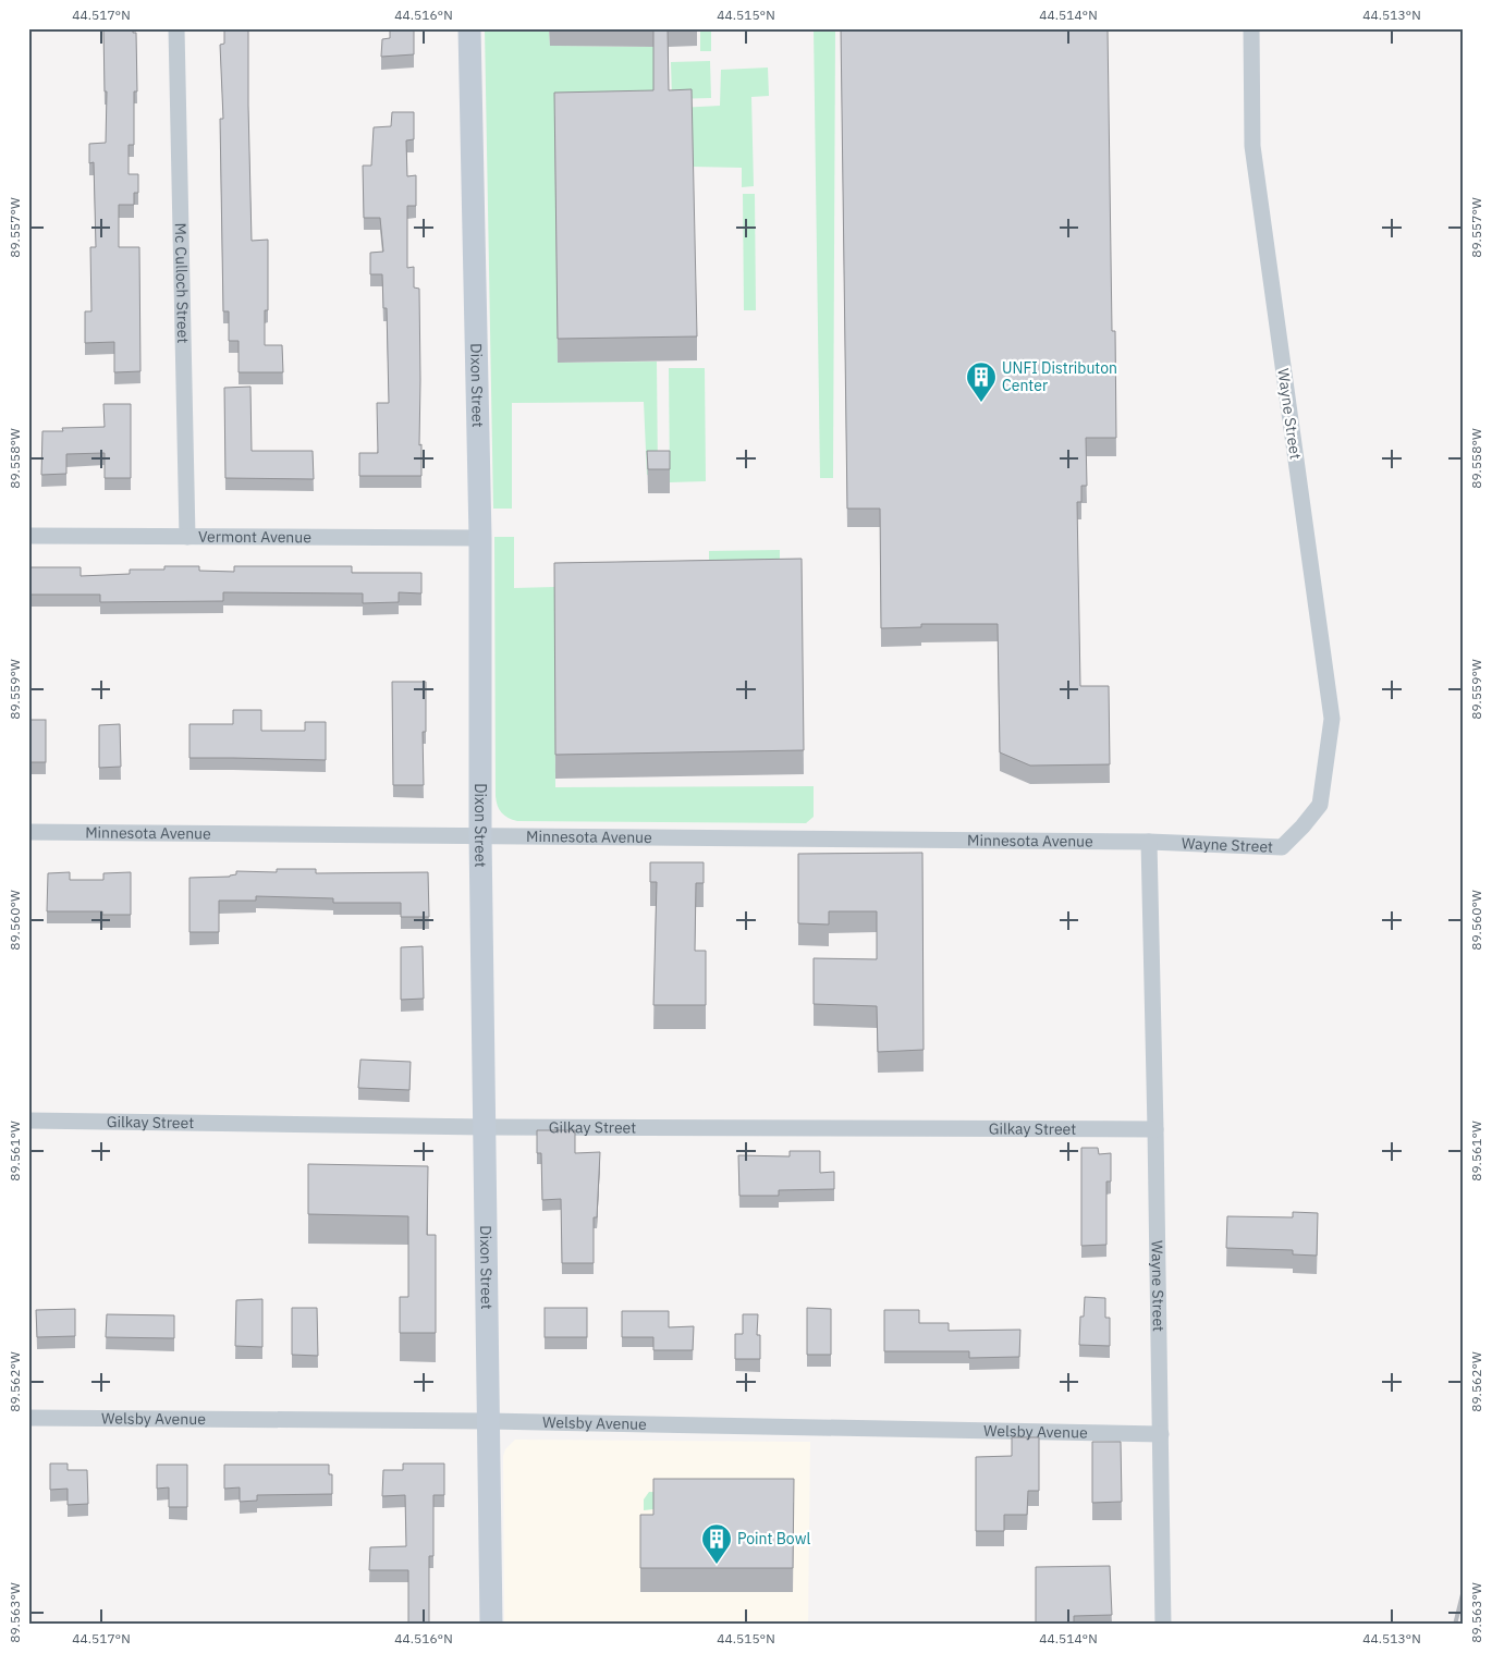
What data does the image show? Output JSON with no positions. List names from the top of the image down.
{
  "streets": {
    "street": [
      "Mc Culloch Street",
      "Dixon Street",
      "Wayne Street",
      "Vermont Avenue",
      "Minnesota Avenue",
      "Gilkay Street",
      "Welsby Avenue"
    ]
  },
  "crossings": [
    ["Mc Culloch Street", "Vermont Avenue"],
    ["Dixon Street", "Vermont Avenue"],
    ["Dixon Street", "Minnesota Avenue"],
    ["Dixon Street", "Gilkay Street"],
    ["Dixon Street", "Welsby Avenue"],
    ["Wayne Street", "Minnesota Avenue"],
    ["Wayne Street", "Gilkay Street"],
    ["Wayne Street", "Welsby Avenue"]
  ],
  "places": {
    "building": ["UNFI Distributon Center", "Point Bowl"]
  },
  "coordinates": [
    "44.517°N",
    "44.516°N",
    "44.515°N",
    "44.514°N",
    "44.513°N",
    "89.557°W",
    "89.558°W",
    "89.559°W",
    "89.560°W",
    "89.561°W",
    "89.562°W",
    "89.563°W"
  ]
}
